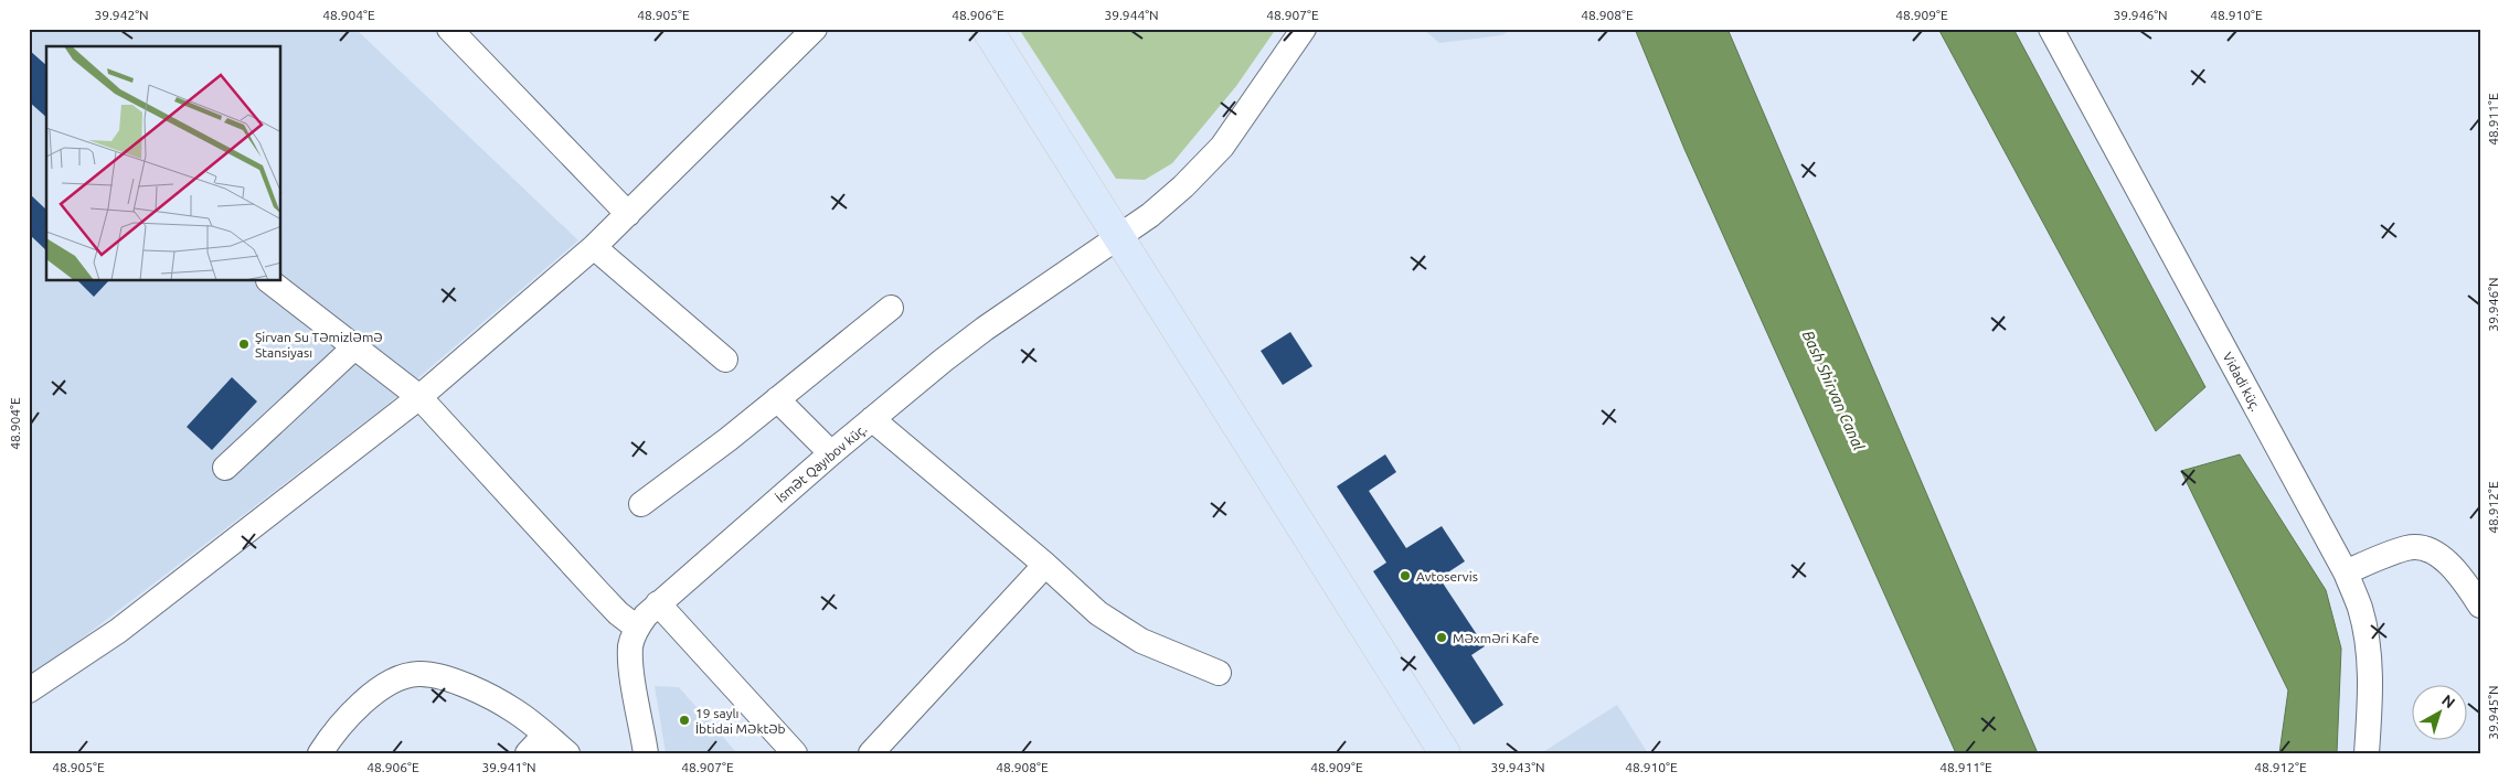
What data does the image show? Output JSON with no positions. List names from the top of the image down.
{
  "streets": {
    "street": ["Vidadi küç.", "İsmət Qayıbov küç."]
  },
  "water": ["Bash Shirvan Canal"],
  "places": [
    "Şirvan Su Təmizləmə Stansiyası",
    "Avtoservis",
    "Məxməri Kafe",
    "19 saylı İbtidai Məktəb"
  ],
  "north": "top right",
  "coordinates": [
    "39.942°N",
    "48.904°E",
    "48.905°E",
    "48.906°E",
    "39.944°N",
    "48.907°E",
    "48.908°E",
    "48.909°E",
    "39.946°N",
    "48.910°E",
    "48.911°E",
    "48.912°E",
    "39.945°N",
    "39.941°N",
    "39.943°N"
  ]
}
